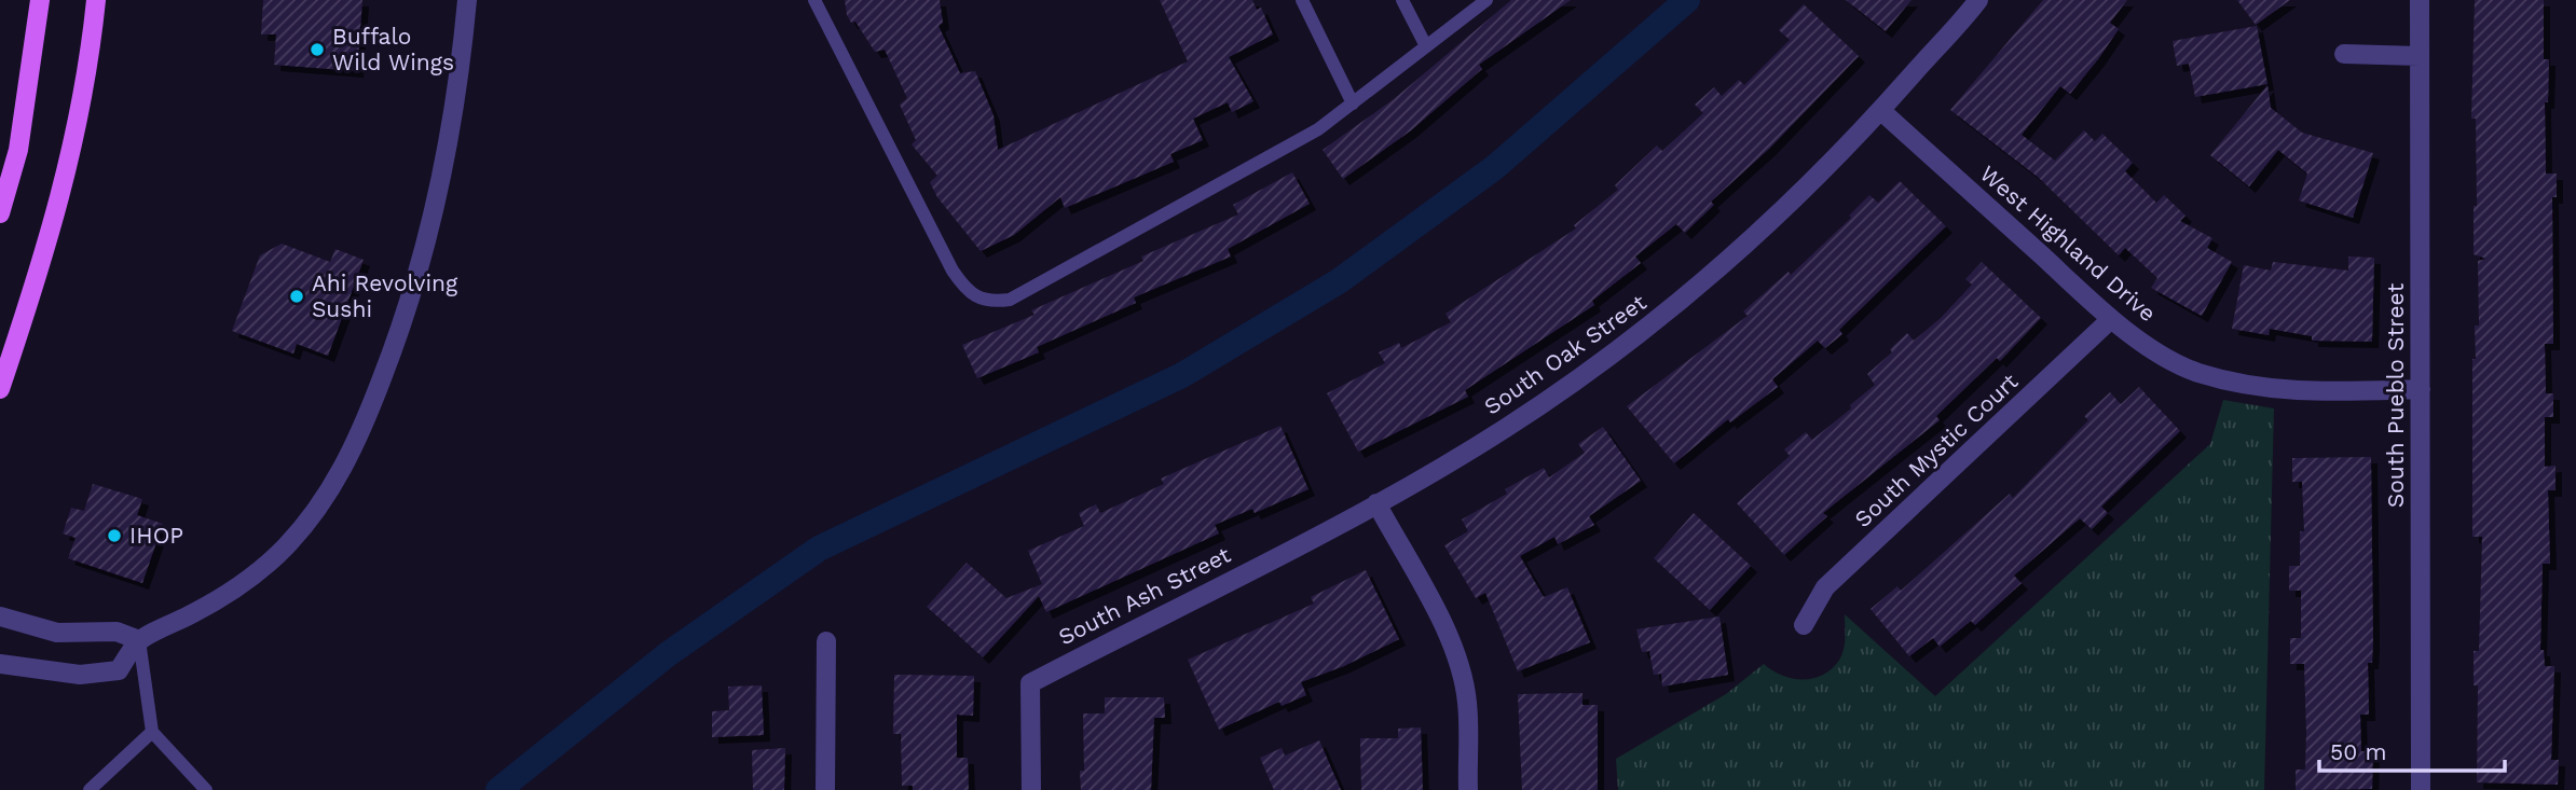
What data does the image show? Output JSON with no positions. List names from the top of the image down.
{
  "streets": {
    "street": [
      "West Highland Drive",
      "South Oak Street",
      "South Pueblo Street",
      "South Mystic Court",
      "South Ash Street"
    ]
  },
  "crossings": [
    ["West Highland Drive", "South Oak Street"],
    ["West Highland Drive", "South Pueblo Street"],
    ["West Highland Drive", "South Mystic Court"],
    ["South Oak Street", "South Ash Street"]
  ],
  "places": ["Buffalo Wild Wings", "Ahi Revolving Sushi", "IHOP"],
  "scale_bar": "50 m"
}
